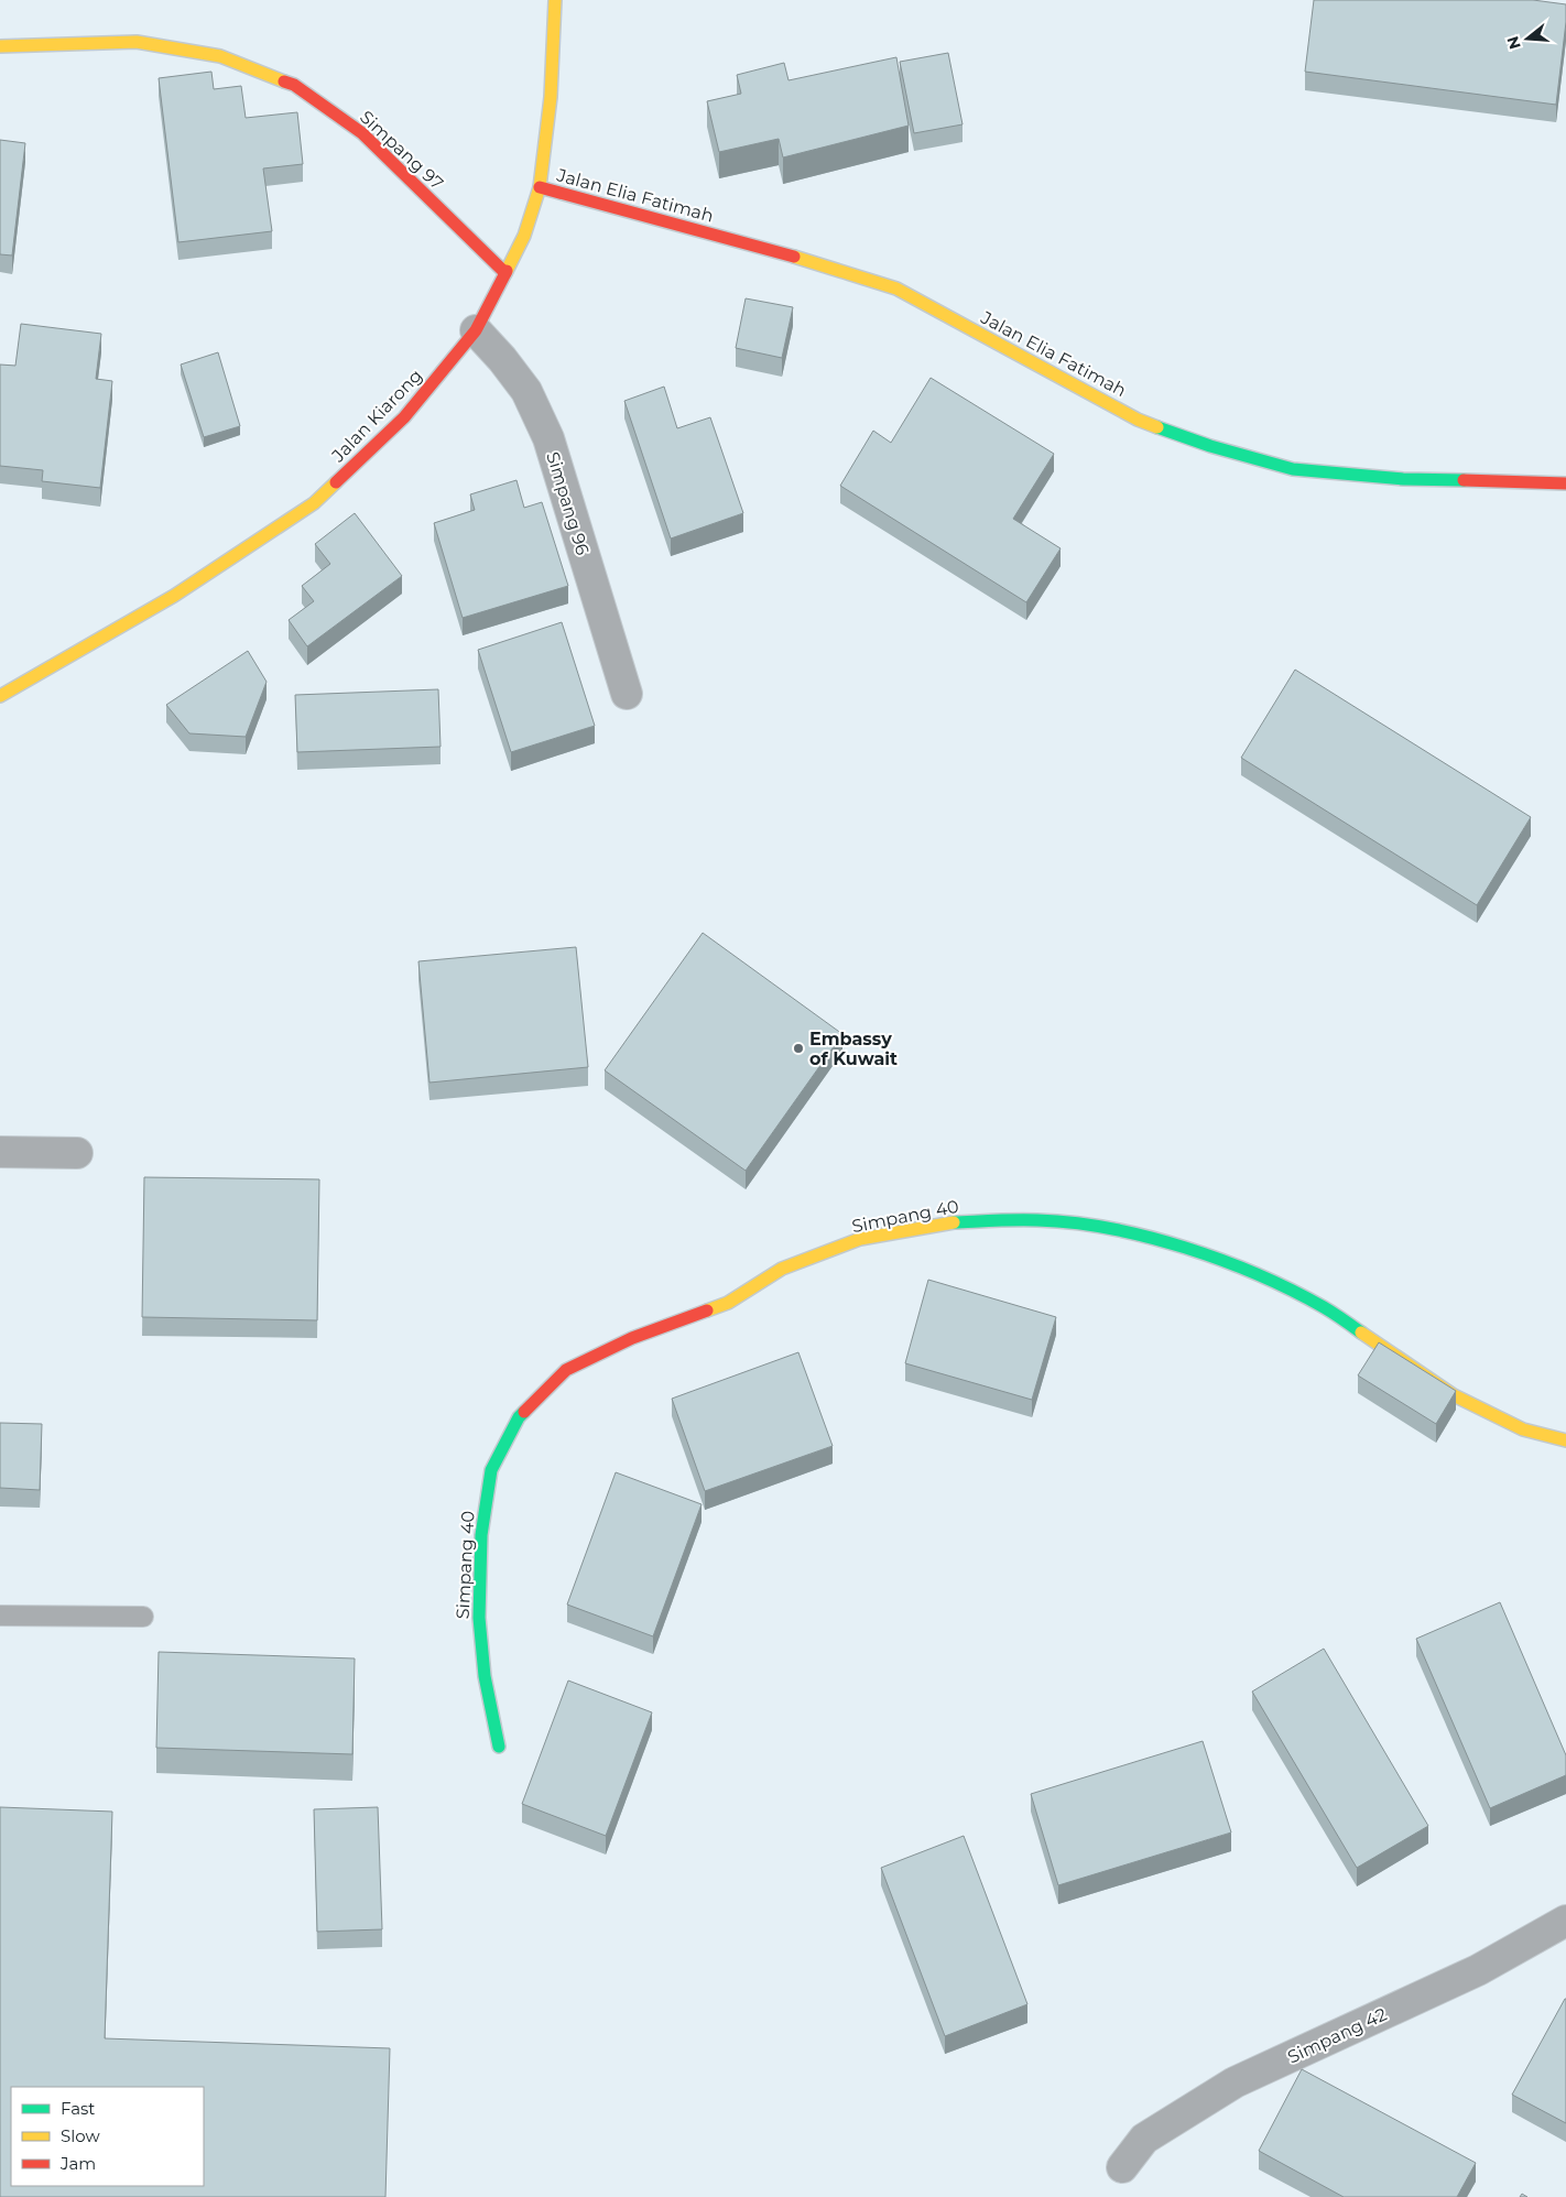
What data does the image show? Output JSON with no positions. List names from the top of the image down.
{
  "streets": {
    "street": [
      "Simpang 97",
      "Jalan Elia Fatimah",
      "Jalan Kiarong",
      "Simpang 96",
      "Simpang 40",
      "Simpang 42"
    ]
  },
  "crossings": [
    ["Simpang 97", "Jalan Kiarong"],
    ["Jalan Elia Fatimah", "Jalan Kiarong"],
    ["Jalan Kiarong", "Simpang 96"]
  ],
  "places": ["Embassy of Kuwait"],
  "legend": ["Fast", "Slow", "Jam"],
  "north": "left"
}
